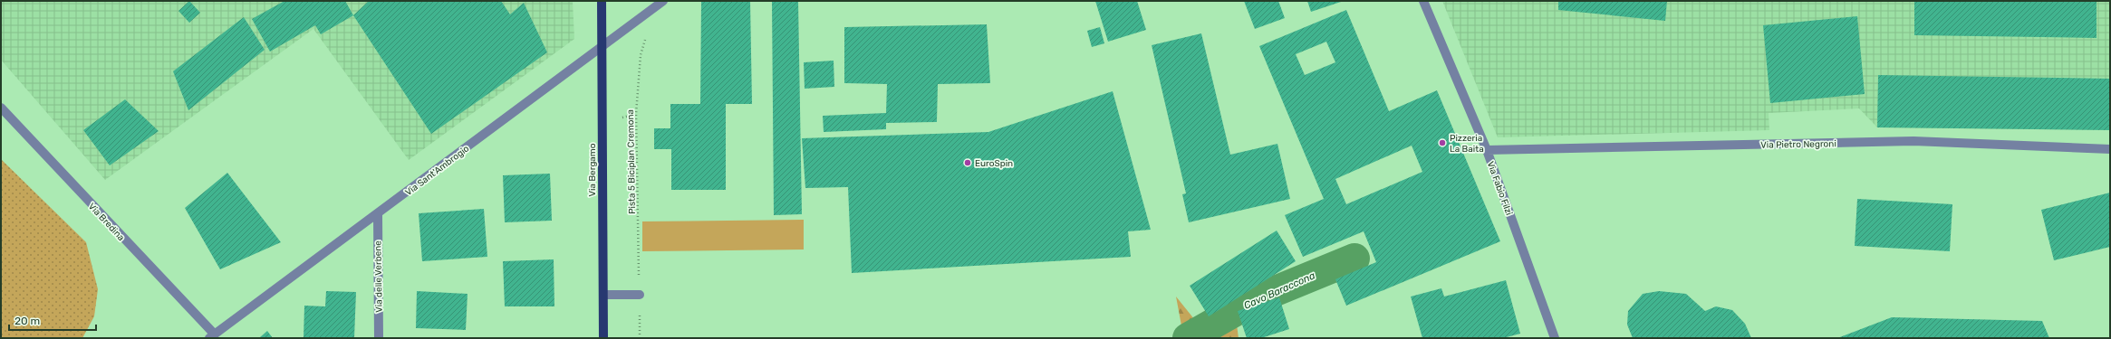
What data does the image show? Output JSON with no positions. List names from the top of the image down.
{
  "streets": {
    "main road": ["Via Bergamo"],
    "street": [
      "Via Pietro Negroni",
      "Via Sant'Ambrogio",
      "Via Fabio Filzi",
      "Via Bredina",
      "Via delle Verbene"
    ],
    "path": ["Pista 5 Biciplan Cremona"]
  },
  "crossings": [
    ["Via Pietro Negroni", "Via Fabio Filzi"],
    ["Via Sant'Ambrogio", "Via Bergamo"],
    ["Via Sant'Ambrogio", "Via Bredina"],
    ["Via Sant'Ambrogio", "Via delle Verbene"]
  ],
  "water": ["Cavo Baraccona"],
  "places": ["Pizzeria La Baita", "EuroSpin"],
  "scale_bar": "20 m"
}
